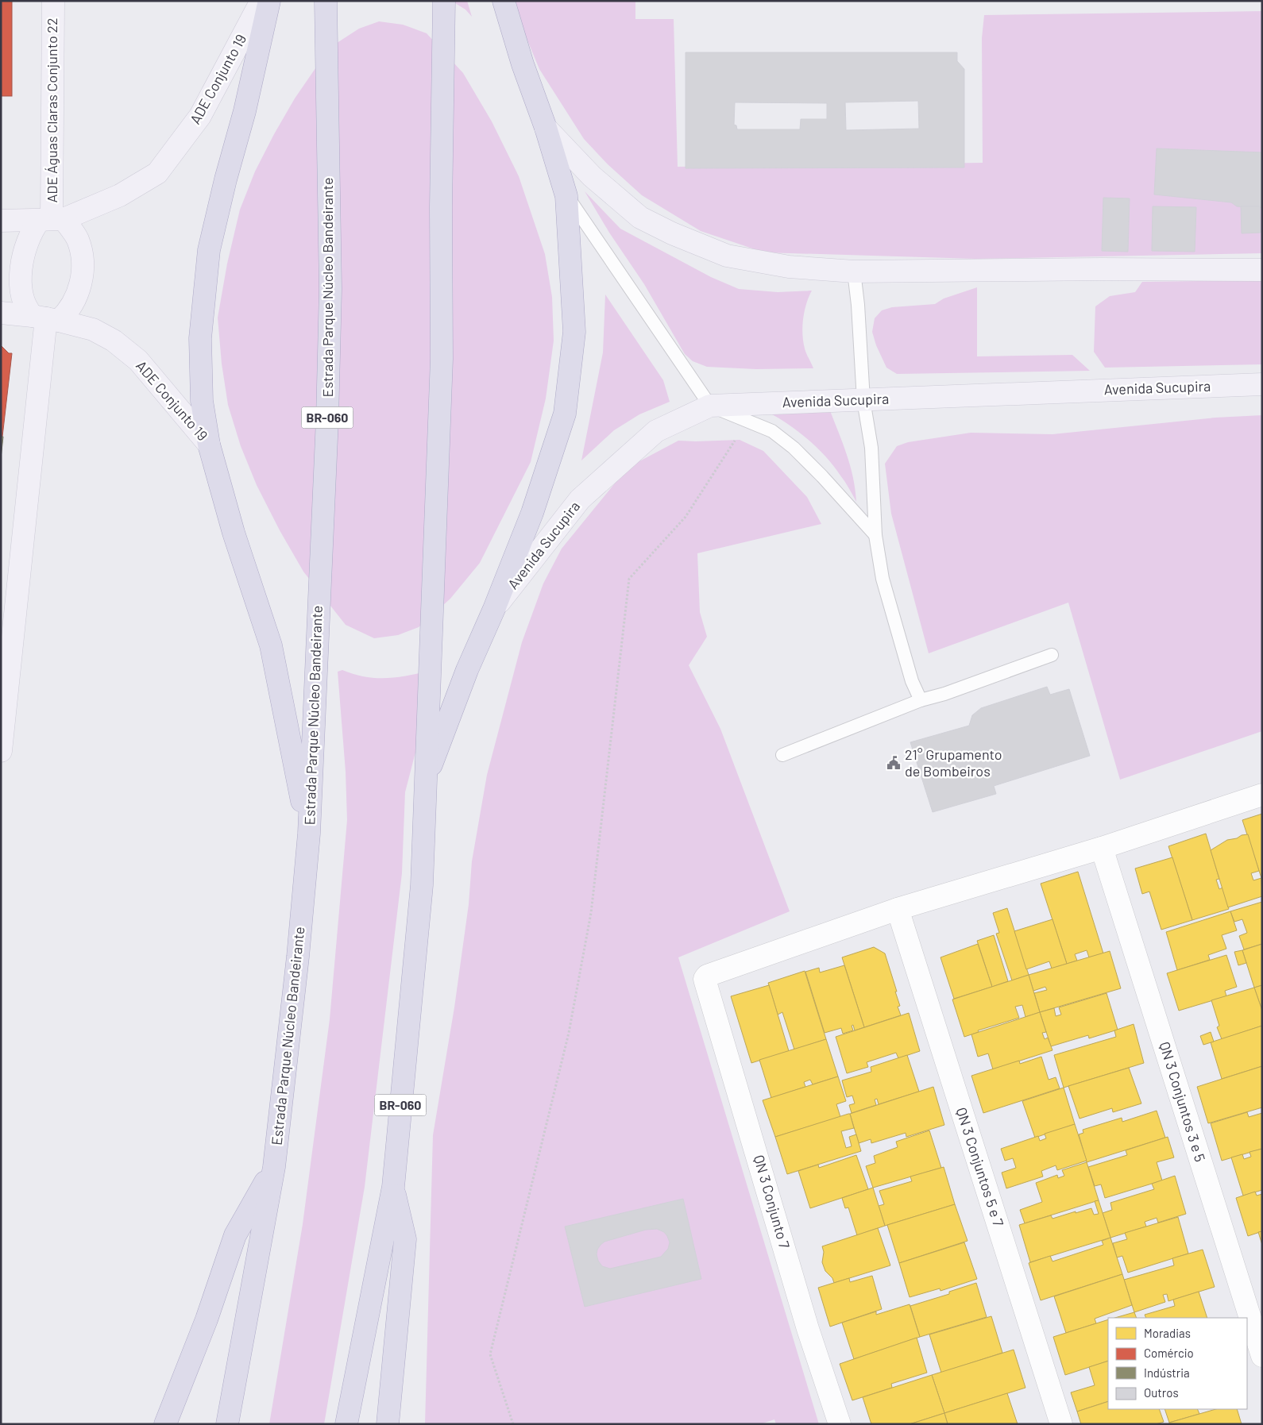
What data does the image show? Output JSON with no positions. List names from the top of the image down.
{
  "streets": {
    "highway": ["Estrada Parque Núcleo Bandeirante", "BR-060"],
    "street": [
      "ADE Conjunto 19",
      "ADE Águas Claras Conjunto 22",
      "Avenida Sucupira",
      "QN 3 Conjuntos 3 e 5",
      "QN 3 Conjuntos 5 e 7",
      "QN 3 Conjunto 7"
    ]
  },
  "crossings": [
    ["ADE Conjunto 19", "ADE Águas Claras Conjunto 22"],
    ["QN 3 Conjuntos 5 e 7", "QN 3 Conjunto 7"]
  ],
  "places": {
    "public building": ["21° Grupamento de Bombeiros"]
  },
  "legend": [
    "Moradias",
    "Comércio",
    "Indústria",
    "Outros"
  ]
}
